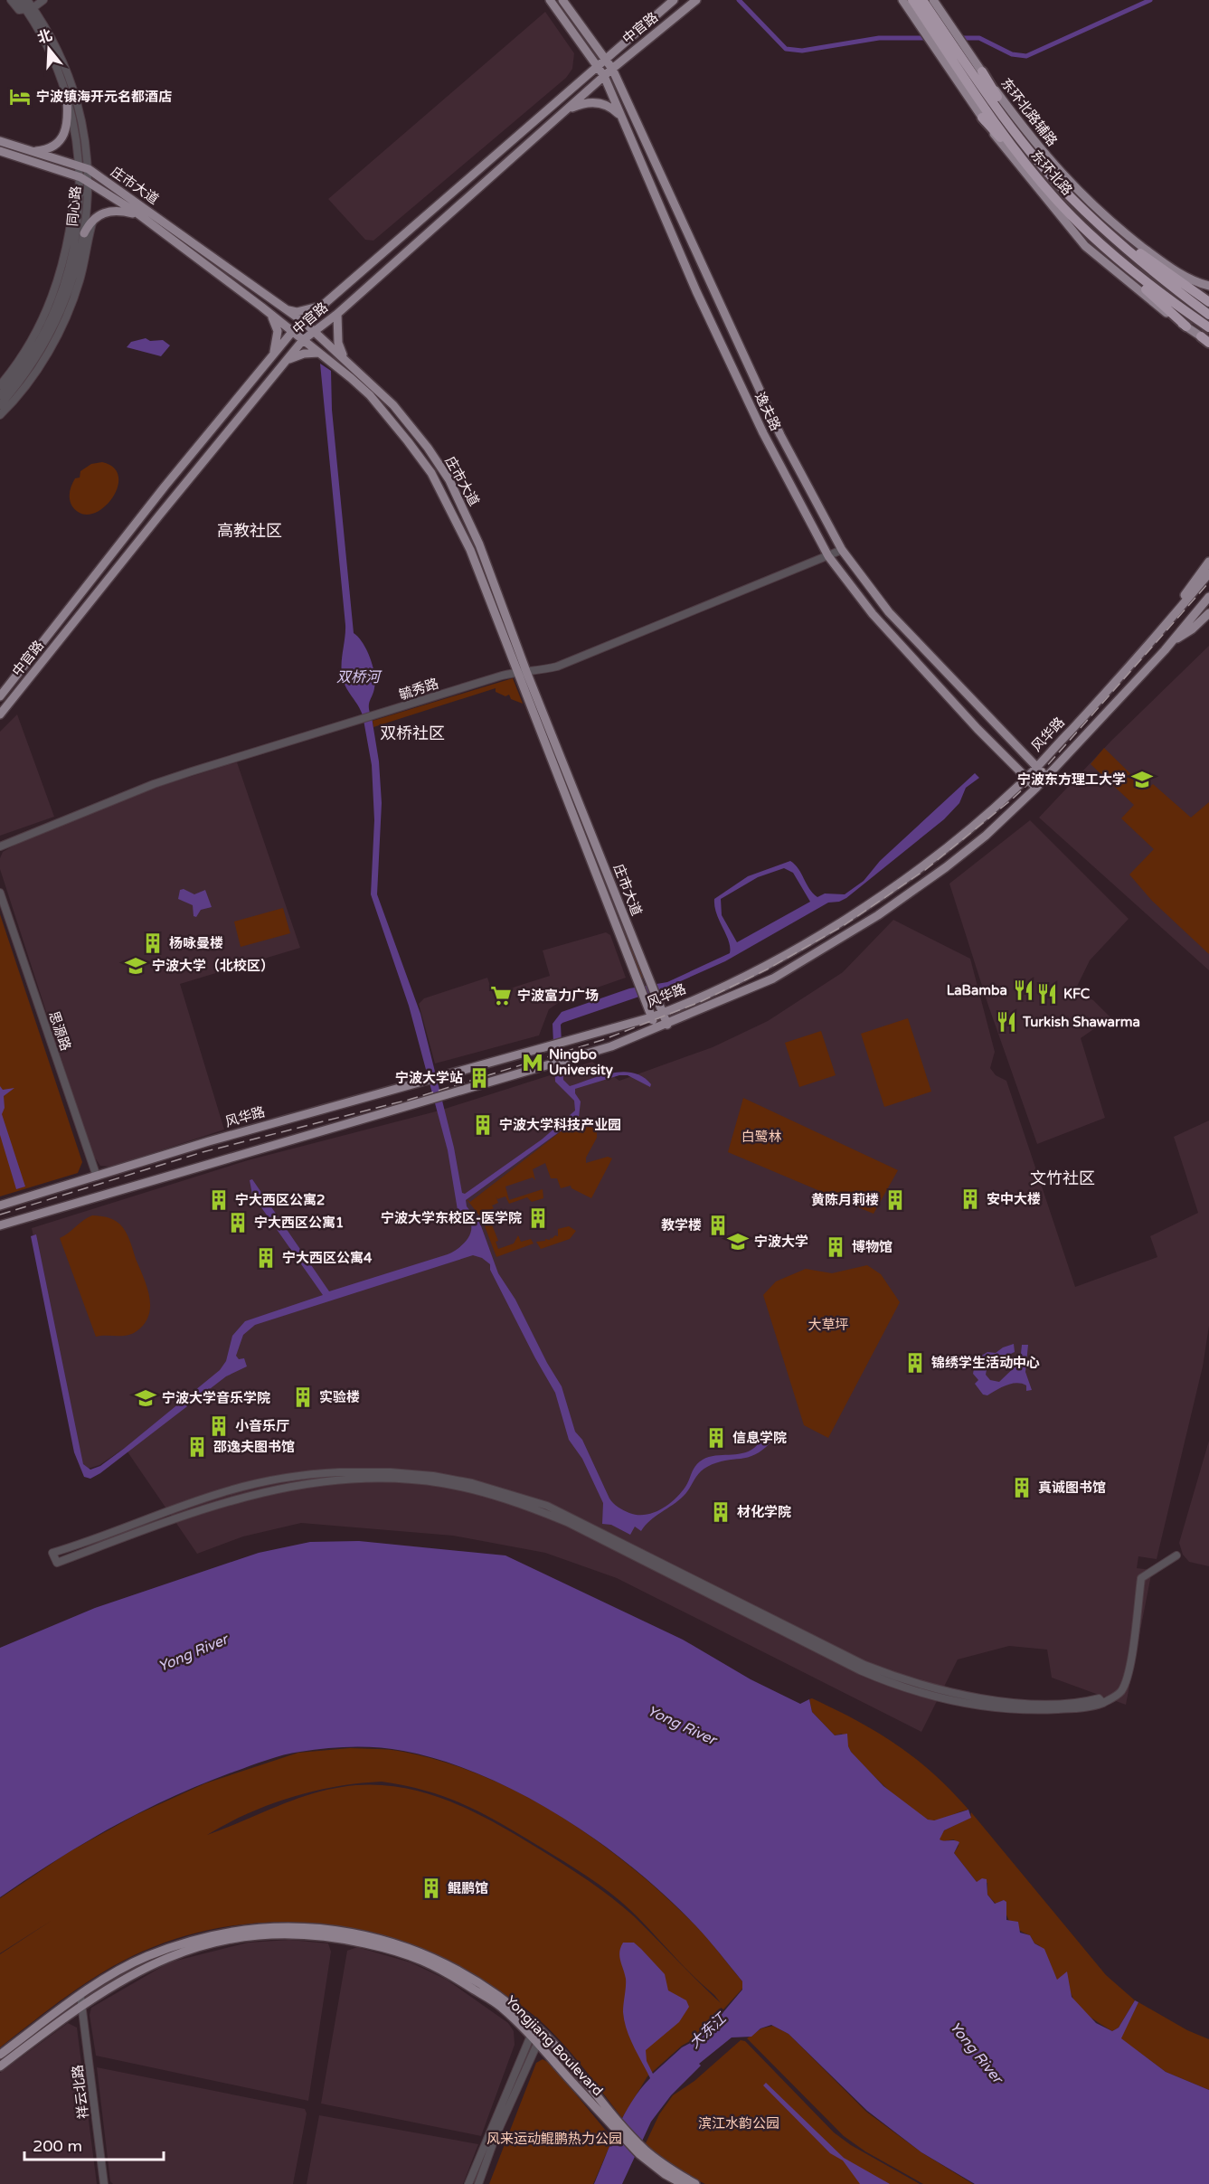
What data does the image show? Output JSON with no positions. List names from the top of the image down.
{
  "streets": {
    "highway": ["东环北路"],
    "main road": [
      "中官路",
      "东环北路辅路",
      "庄市大道",
      "逸夫路",
      "风华路",
      "Yongjiang Boulevard"
    ],
    "street": [
      "同心路",
      "毓秀路",
      "思源路",
      "祥云北路"
    ]
  },
  "crossings": [
    ["中官路", "庄市大道"],
    ["中官路", "逸夫路"],
    ["东环北路辅路", "东环北路"],
    ["庄市大道", "同心路"],
    ["庄市大道", "毓秀路"],
    ["庄市大道", "风华路"],
    ["逸夫路", "毓秀路"],
    ["逸夫路", "风华路"],
    ["风华路", "思源路"],
    ["Yongjiang Boulevard", "祥云北路"]
  ],
  "districts": ["高教社区", "双桥社区", "文竹社区"],
  "water": ["双桥河", "Yong River", "大东江"],
  "parks": [
    "白鹭林",
    "大草坪",
    "滨江水韵公园",
    "风来运动鲲鹏热力公园"
  ],
  "places": {
    "hotel": ["宁波镇海开元名都酒店"],
    "school or university": [
      "宁波东方理工大学",
      "宁波大学（北校区）",
      "宁波大学",
      "宁波大学音乐学院"
    ],
    "building": [
      "杨咏曼楼",
      "宁波大学站",
      "宁波大学科技产业园",
      "安中大楼",
      "宁大西区公寓2",
      "黄陈月莉楼",
      "宁波大学东校区-医学院",
      "宁大西区公寓1",
      "教学楼",
      "博物馆",
      "宁大西区公寓4",
      "锦绣学生活动中心",
      "实验楼",
      "小音乐厅",
      "信息学院",
      "邵逸夫图书馆",
      "真诚图书馆",
      "材化学院",
      "鲲鹏馆"
    ],
    "restaurant": ["LaBamba", "KFC", "Turkish Shawarma"],
    "supermarket": ["宁波富力广场"],
    "metro station": ["Ningbo University"]
  },
  "scale_bar": "200 m",
  "north": "top"
}
